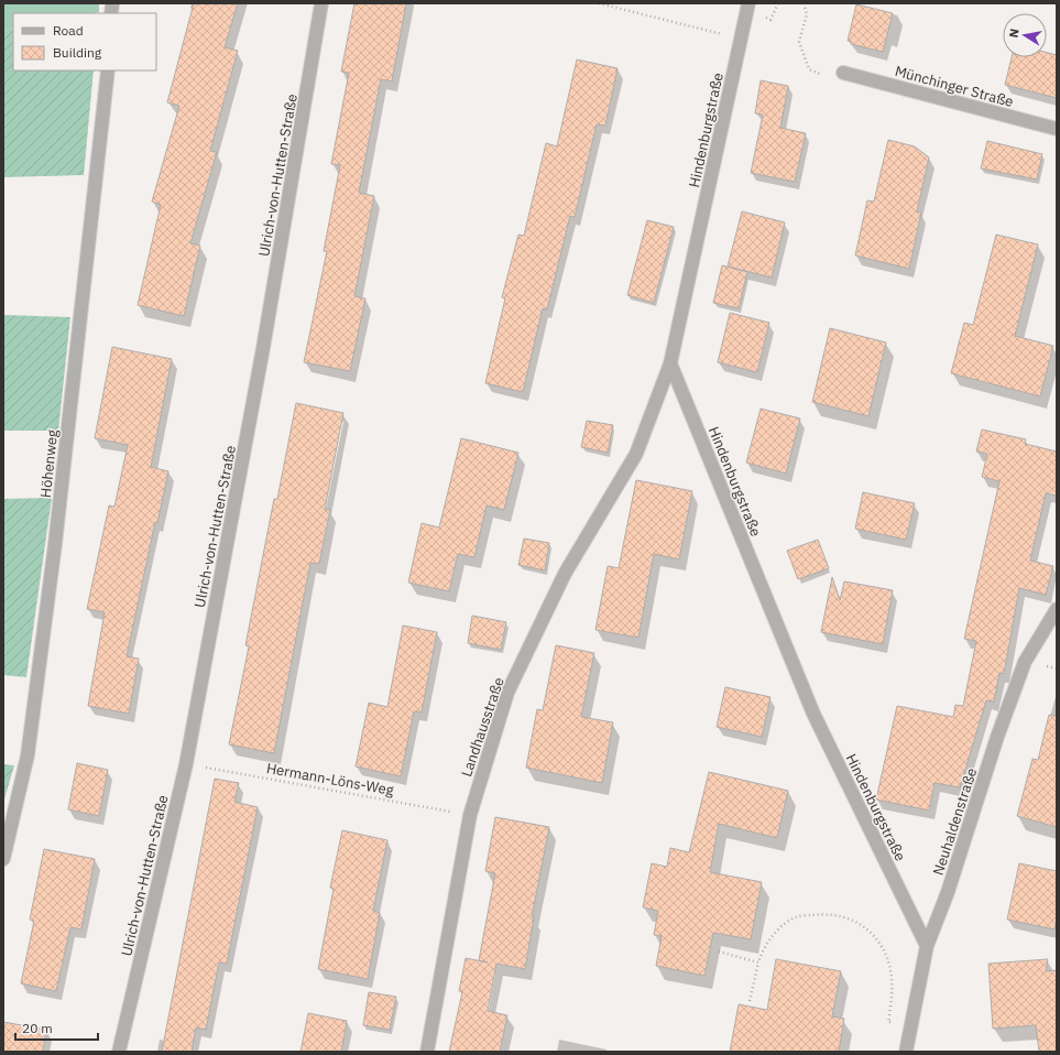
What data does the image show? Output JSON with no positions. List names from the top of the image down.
{
  "streets": {
    "street": [
      "Münchinger Straße",
      "Hindenburgstraße",
      "Ulrich-von-Hutten-Straße",
      "Höhenweg",
      "Landhausstraße",
      "Neuhaldenstraße"
    ],
    "path": ["Hermann-Löns-Weg"]
  },
  "crossings": [
    ["Hindenburgstraße", "Landhausstraße"],
    ["Hindenburgstraße", "Neuhaldenstraße"],
    ["Ulrich-von-Hutten-Straße", "Hermann-Löns-Weg"],
    ["Landhausstraße", "Hermann-Löns-Weg"]
  ],
  "legend": ["Road", "Building"],
  "scale_bar": "20 m",
  "north": "left"
}
